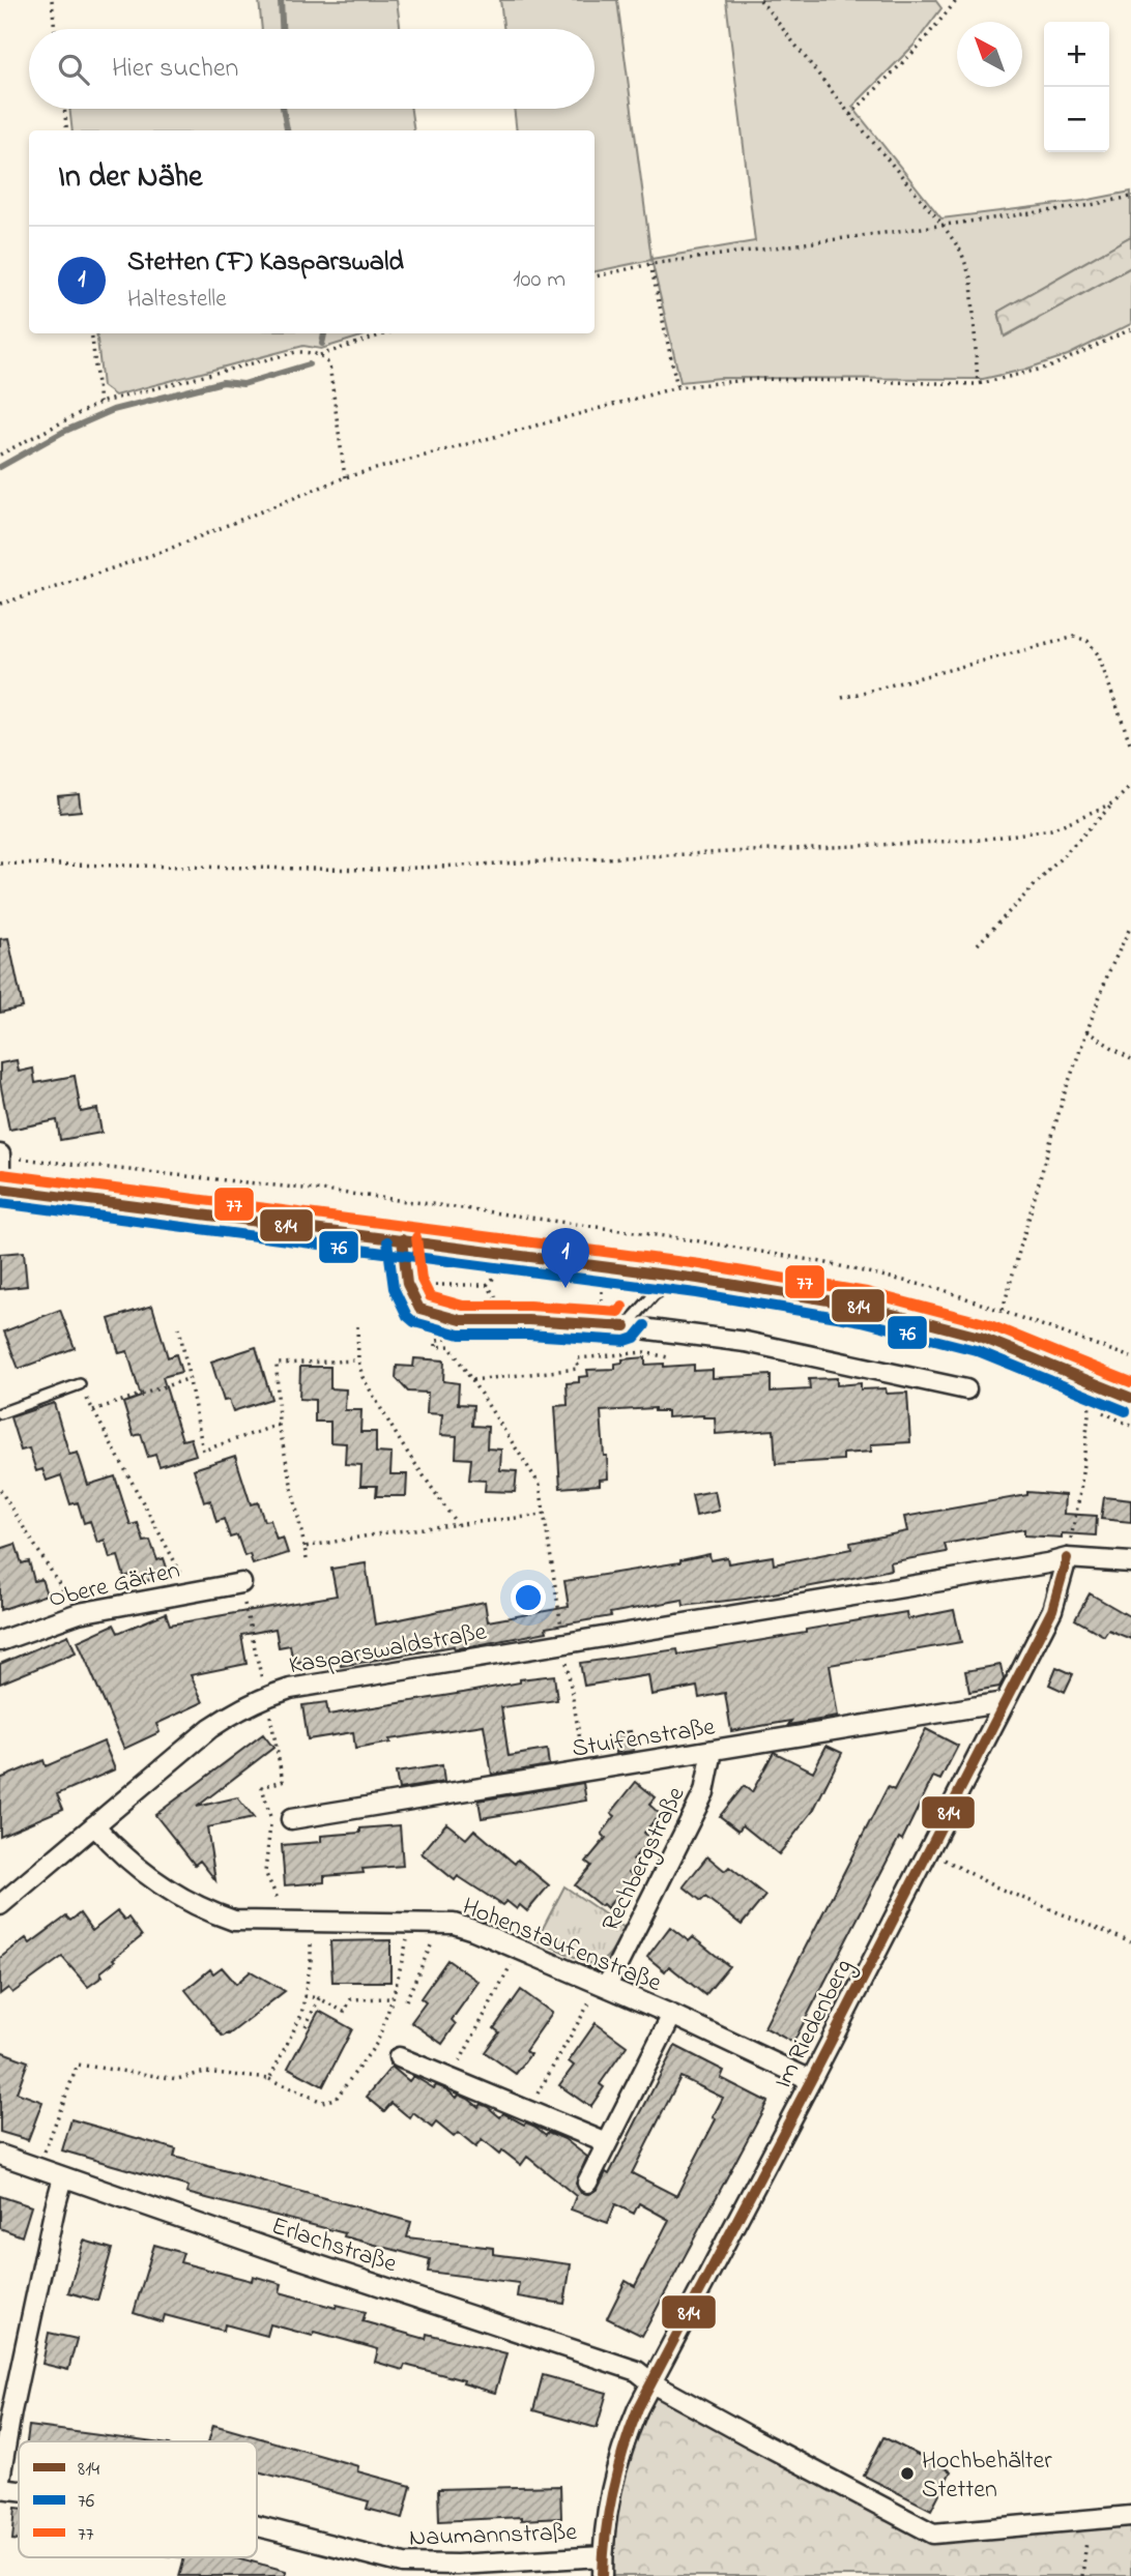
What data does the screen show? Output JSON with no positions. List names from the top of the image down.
{
  "streets": {
    "street": [
      "Obere Gärten",
      "Kasparswaldstraße",
      "Stuifenstraße",
      "Rechbergstraße",
      "Hohenstaufenstraße",
      "Im Riedenberg",
      "Erlachstraße",
      "Naumannstraße"
    ]
  },
  "crossings": [
    ["Kasparswaldstraße", "Hohenstaufenstraße"],
    ["Kasparswaldstraße", "Im Riedenberg"],
    ["Stuifenstraße", "Rechbergstraße"],
    ["Stuifenstraße", "Im Riedenberg"],
    ["Rechbergstraße", "Hohenstaufenstraße"],
    ["Hohenstaufenstraße", "Im Riedenberg"],
    ["Im Riedenberg", "Erlachstraße"],
    ["Im Riedenberg", "Naumannstraße"]
  ],
  "places": ["Hochbehälter Stetten"],
  "lines": ["transit line 77", "transit line 814", "transit line 76"],
  "legend": ["814", "76", "77"],
  "north": "top left",
  "page": {
    "map_buttons": ["+", "−"],
    "search": "Hier suchen",
    "heading": "In der Nähe",
    "list": [
      {
        "mark": "1",
        "name": "Stetten (F) Kasparswald",
        "note": "Haltestelle",
        "value": "100 m"
      }
    ],
    "pins": "1"
  }
}
